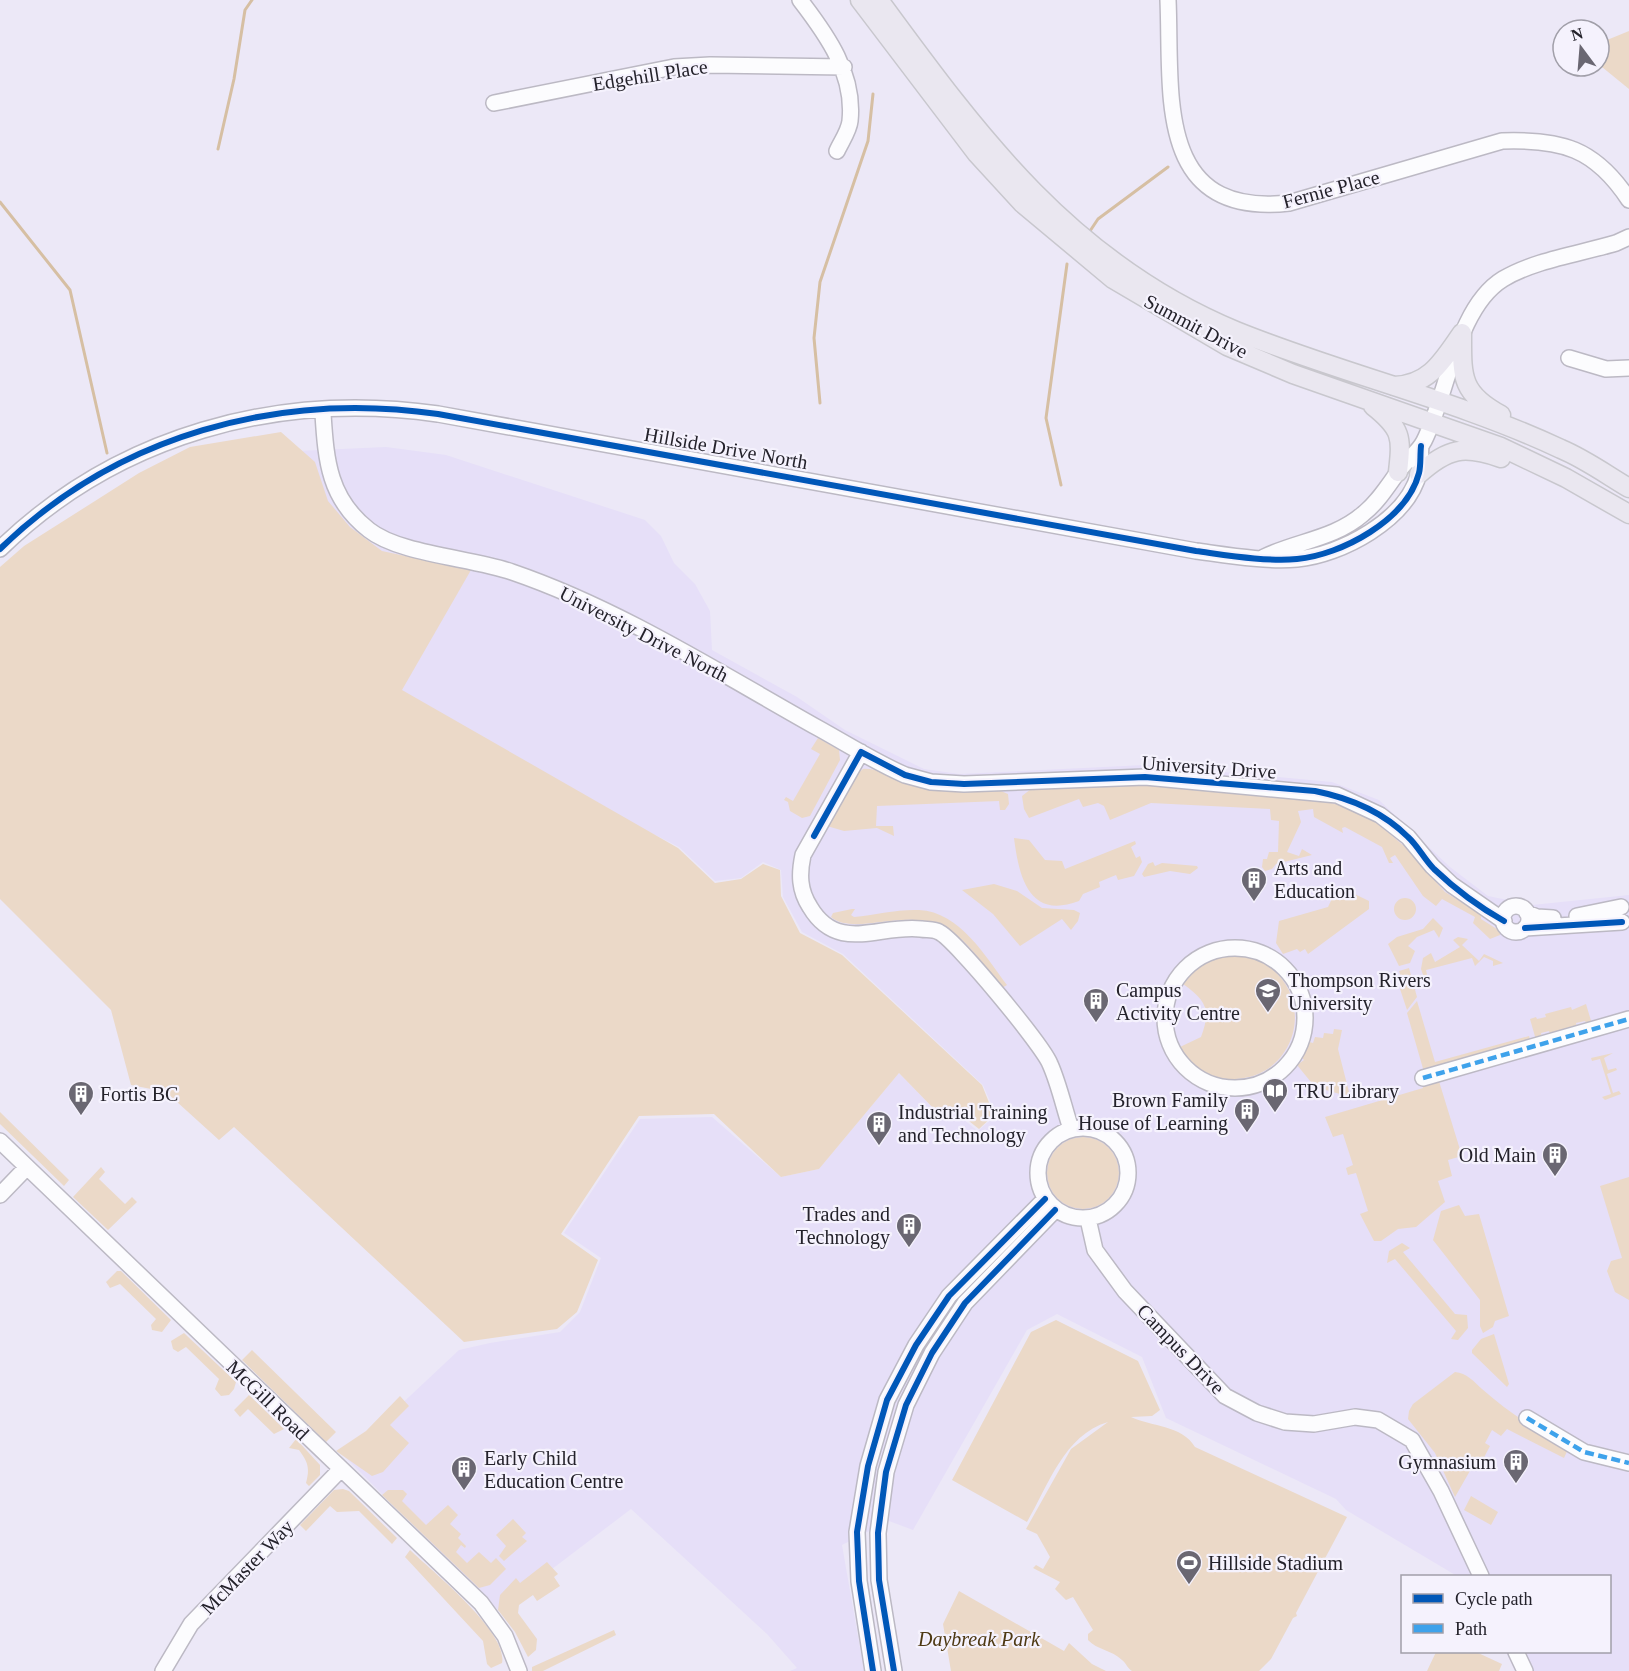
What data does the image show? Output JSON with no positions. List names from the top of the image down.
{
  "streets": {
    "main road": ["Summit Drive"],
    "street": [
      "Edgehill Place",
      "Fernie Place",
      "Hillside Drive North",
      "University Drive North",
      "University Drive",
      "Campus Drive",
      "McGill Road",
      "McMaster Way"
    ]
  },
  "crossings": [
    ["Summit Drive", "Hillside Drive North"],
    ["University Drive North", "University Drive"],
    ["McGill Road", "McMaster Way"]
  ],
  "parks": ["Daybreak Park"],
  "places": {
    "building": [
      "Arts and Education",
      "Campus Activity Centre",
      "Fortis BC",
      "Brown Family House of Learning",
      "Industrial Training and Technology",
      "Old Main",
      "Trades and Technology",
      "Gymnasium",
      "Early Child Education Centre"
    ],
    "school or university": ["Thompson Rivers University"],
    "library": ["TRU Library"],
    "sports": ["Hillside Stadium"]
  },
  "legend": ["Cycle path", "Path"],
  "north": "top"
}
